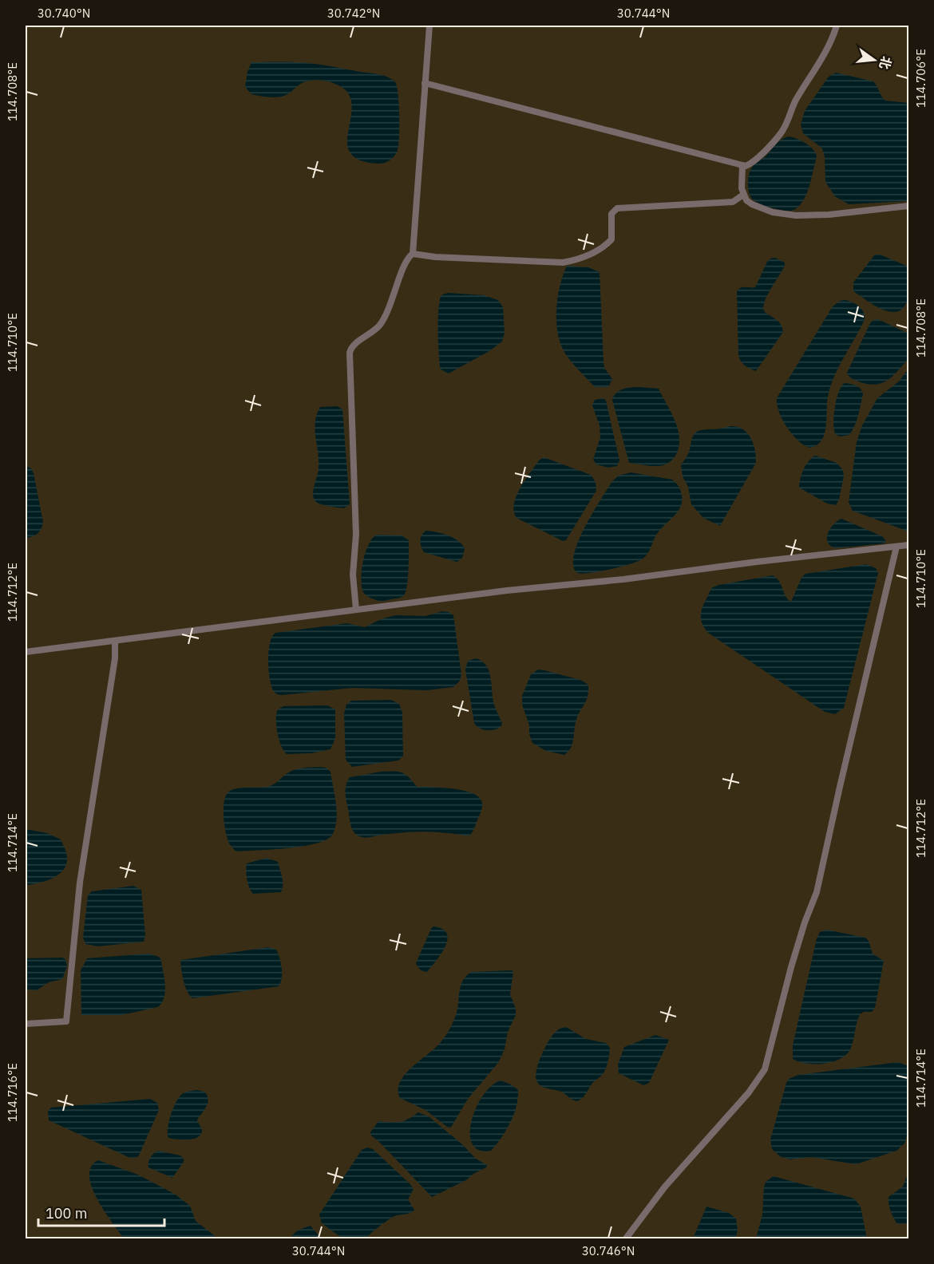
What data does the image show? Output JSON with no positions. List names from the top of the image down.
{
  "scale_bar": "100 m",
  "north": "right",
  "coordinates": [
    "30.740°N",
    "30.742°N",
    "30.744°N",
    "114.706°E",
    "114.708°E",
    "114.710°E",
    "114.712°E",
    "114.714°E",
    "114.716°E",
    "30.746°N"
  ]
}
